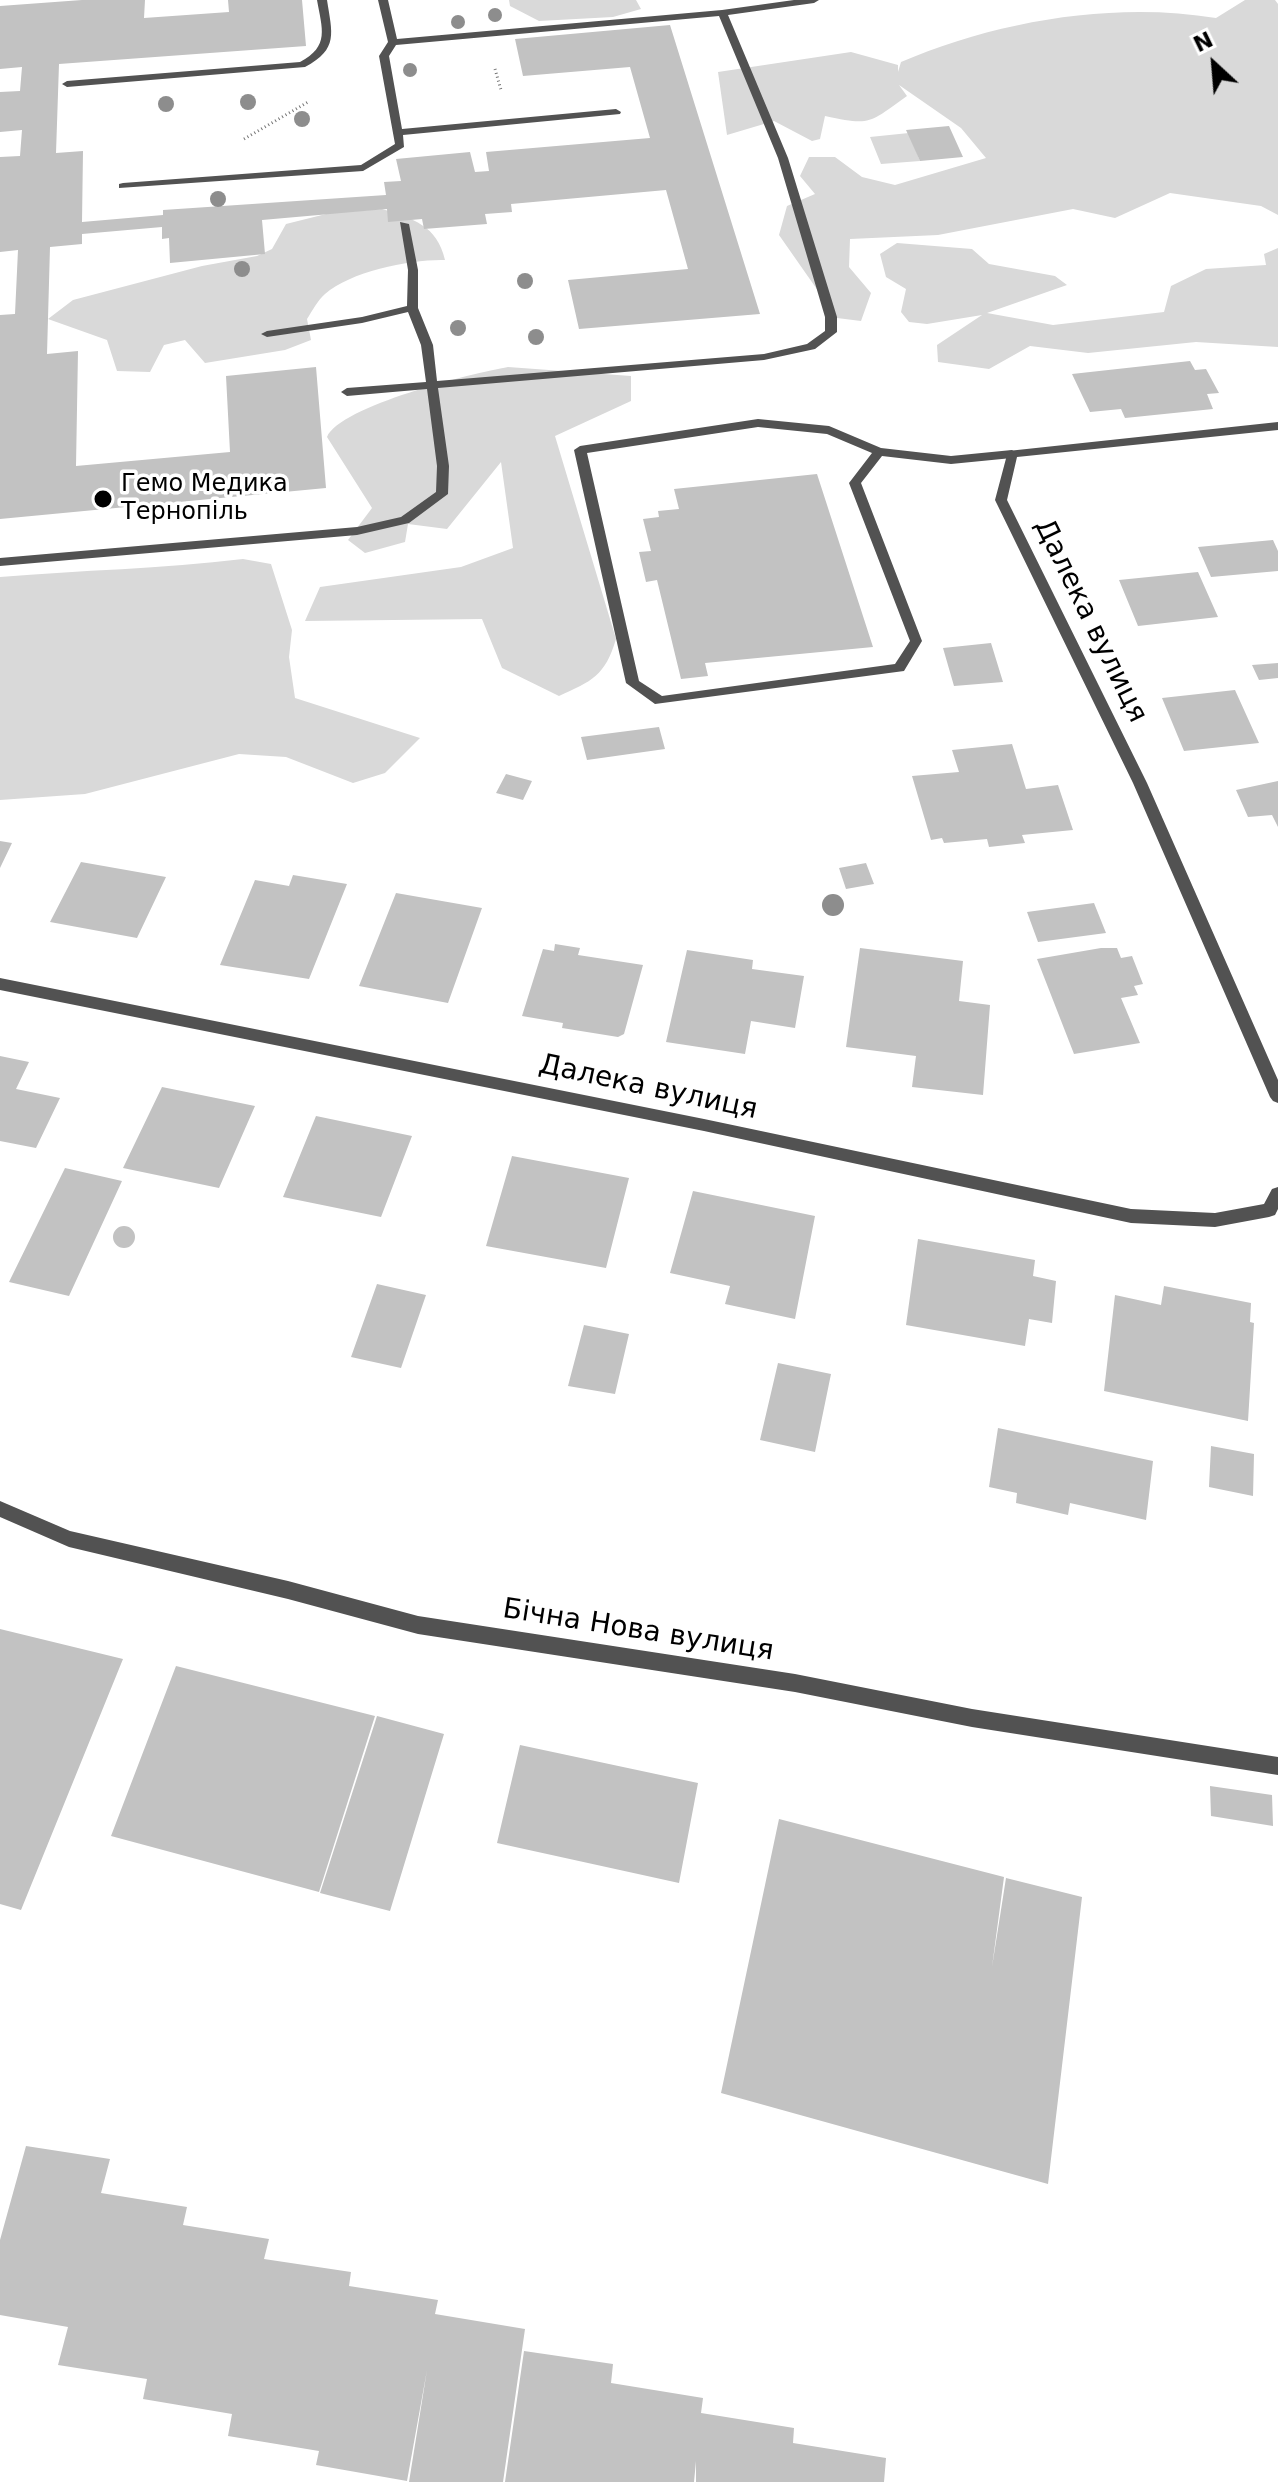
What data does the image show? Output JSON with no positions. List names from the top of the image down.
{
  "streets": {
    "street": ["Далека вулиця", "Бічна Нова вулиця"]
  },
  "places": ["Гемо Медика Тернопіль"],
  "north": "top left"
}
